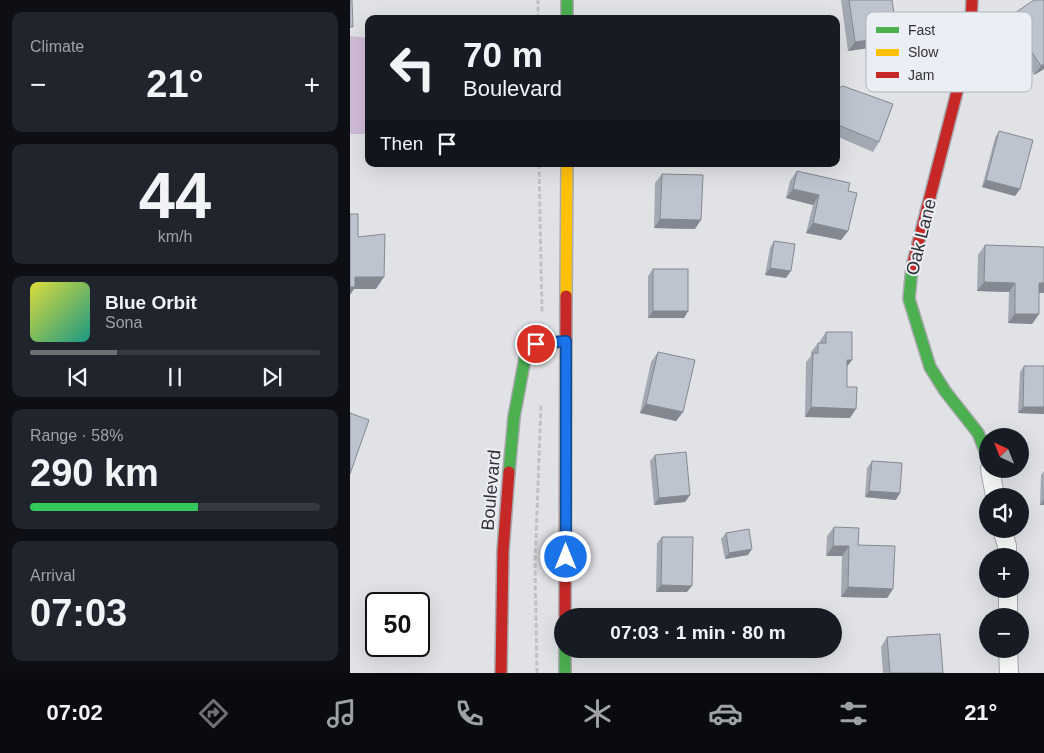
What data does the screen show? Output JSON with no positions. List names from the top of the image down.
{
  "streets": {
    "street": ["Oak Lane", "Boulevard"]
  },
  "legend": ["Fast", "Slow", "Jam"],
  "north": "top left",
  "page": {
    "tile": [
      "Climate",
      ["44", "km/h"],
      ["Range · 58%", "290 km"],
      ["Arrival", "07:03"]
    ],
    "turn": ["70 m", "Boulevard"],
    "heat": ["−", "21°", "+"],
    "then": "Then",
    "song": ["Blue Orbit", "Sona"],
    "map_buttons": ["+", "−"],
    "limit": "50",
    "trip": "07:03 · 1 min · 80 m",
    "tabs": ["07:02", "21°"]
  }
}
